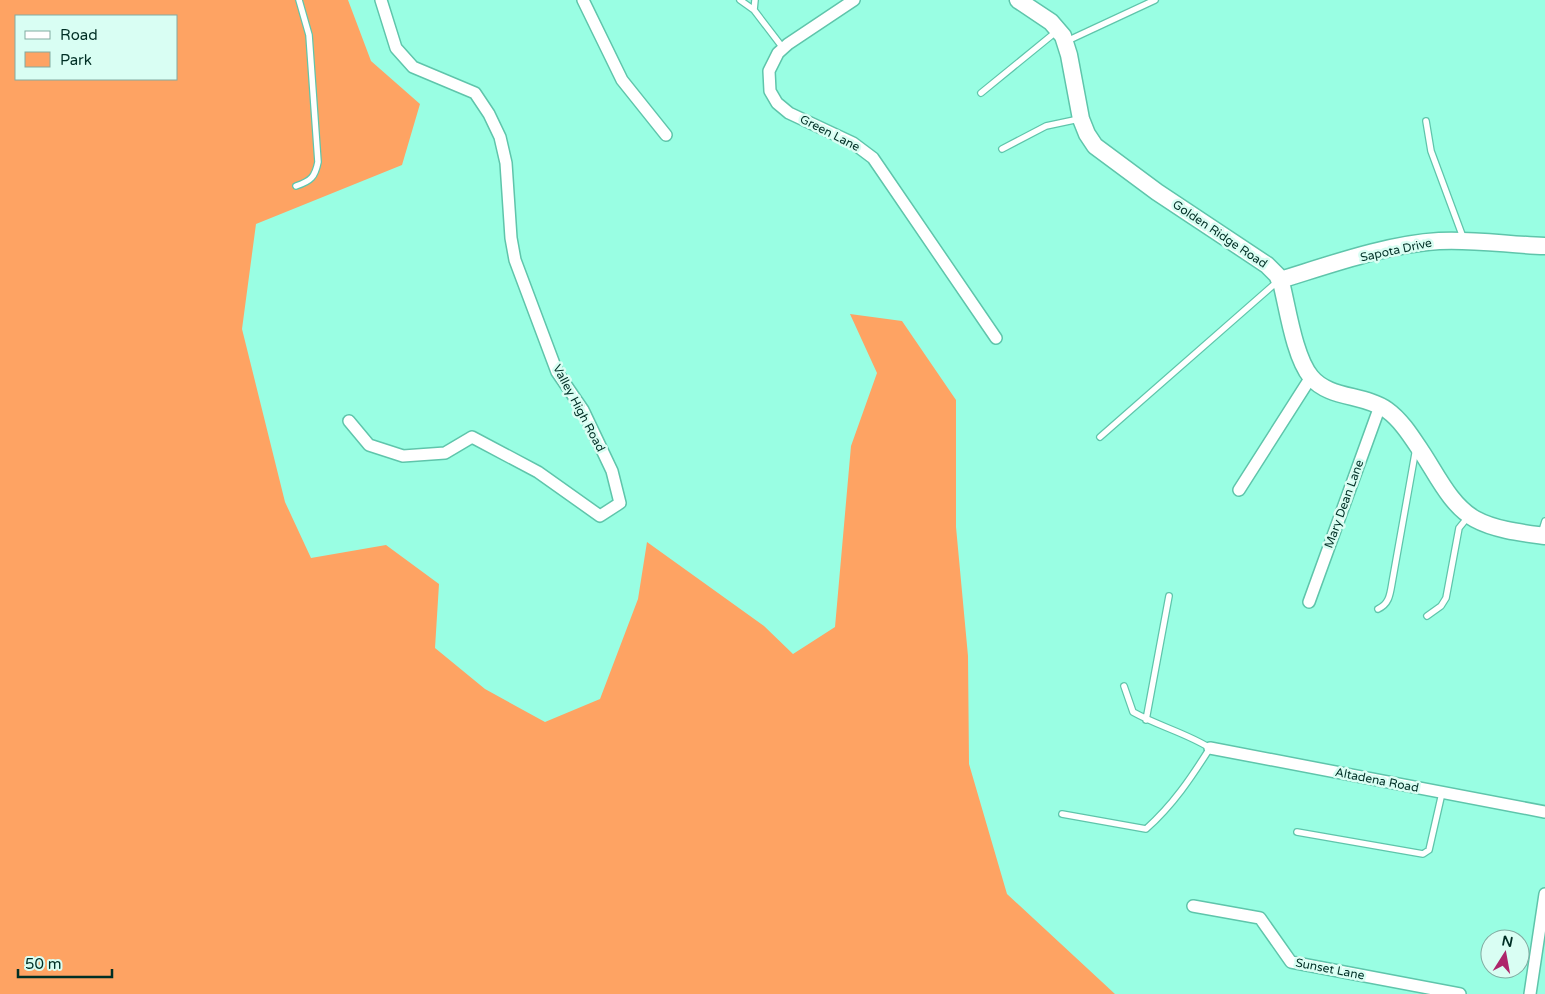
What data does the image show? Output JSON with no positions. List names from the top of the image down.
{
  "streets": {
    "street": [
      "Green Lane",
      "Golden Ridge Road",
      "Sapota Drive",
      "Valley High Road",
      "Mary Dean Lane",
      "Altadena Road",
      "Sunset Lane"
    ]
  },
  "crossings": [
    ["Golden Ridge Road", "Sapota Drive"]
  ],
  "legend": ["Road", "Park"],
  "scale_bar": "50 m",
  "north": "top"
}
